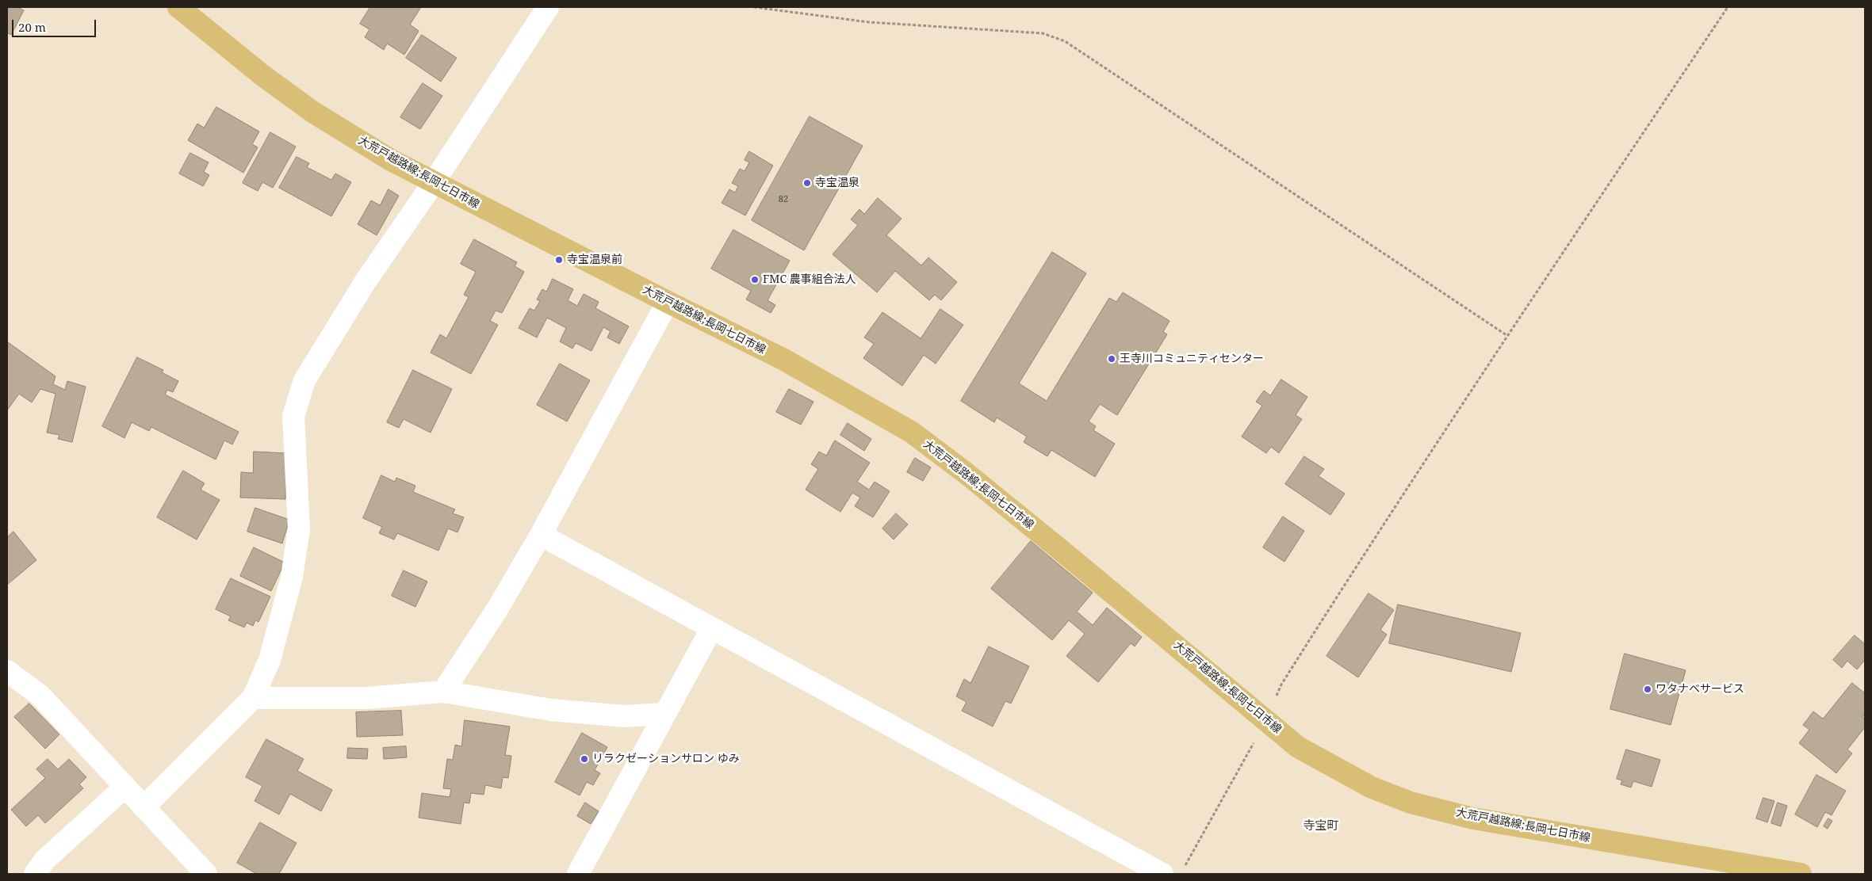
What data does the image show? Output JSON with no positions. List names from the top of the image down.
{
  "streets": {
    "main road": ["大荒戸越路線;長岡七日市線"]
  },
  "districts": ["寺宝町"],
  "places": [
    "寺宝温泉",
    "寺宝温泉前",
    "FMC 農事組合法人",
    "王寺川コミュニティセンター",
    "ワタナベサービス",
    "リラクゼーションサロン ゆみ"
  ],
  "house_numbers": ["82"],
  "scale_bar": "20 m"
}
